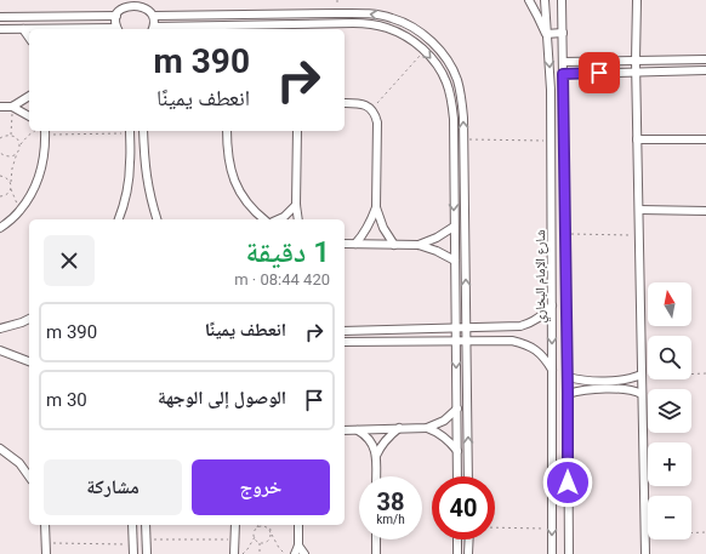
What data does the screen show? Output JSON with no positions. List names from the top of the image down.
{
  "streets": {
    "street": ["شارع الإمام البخاري"]
  },
  "north": "top",
  "page": {
    "turn": ["390 m", "انعطف يمينًا"],
    "heading": ["1 دقيقة", "420 m · 08:44"],
    "map_buttons": ["+", "−"],
    "list": [
      {
        "name": "انعطف يمينًا",
        "value": "390 m"
      },
      {
        "name": "الوصول إلى الوجهة",
        "value": "30 m"
      }
    ],
    "buttons": ["خروج", "مشاركة"],
    "speed": "38 km/h",
    "limit": "40"
  }
}
